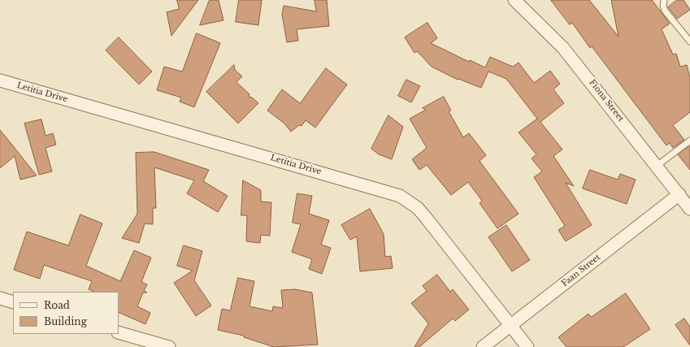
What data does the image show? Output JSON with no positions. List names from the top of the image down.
{
  "streets": {
    "street": ["Letitia Drive", "Fiona Street", "Faan Street"]
  },
  "crossings": [
    ["Letitia Drive", "Faan Street"],
    ["Fiona Street", "Faan Street"]
  ],
  "legend": ["Road", "Building"]
}
